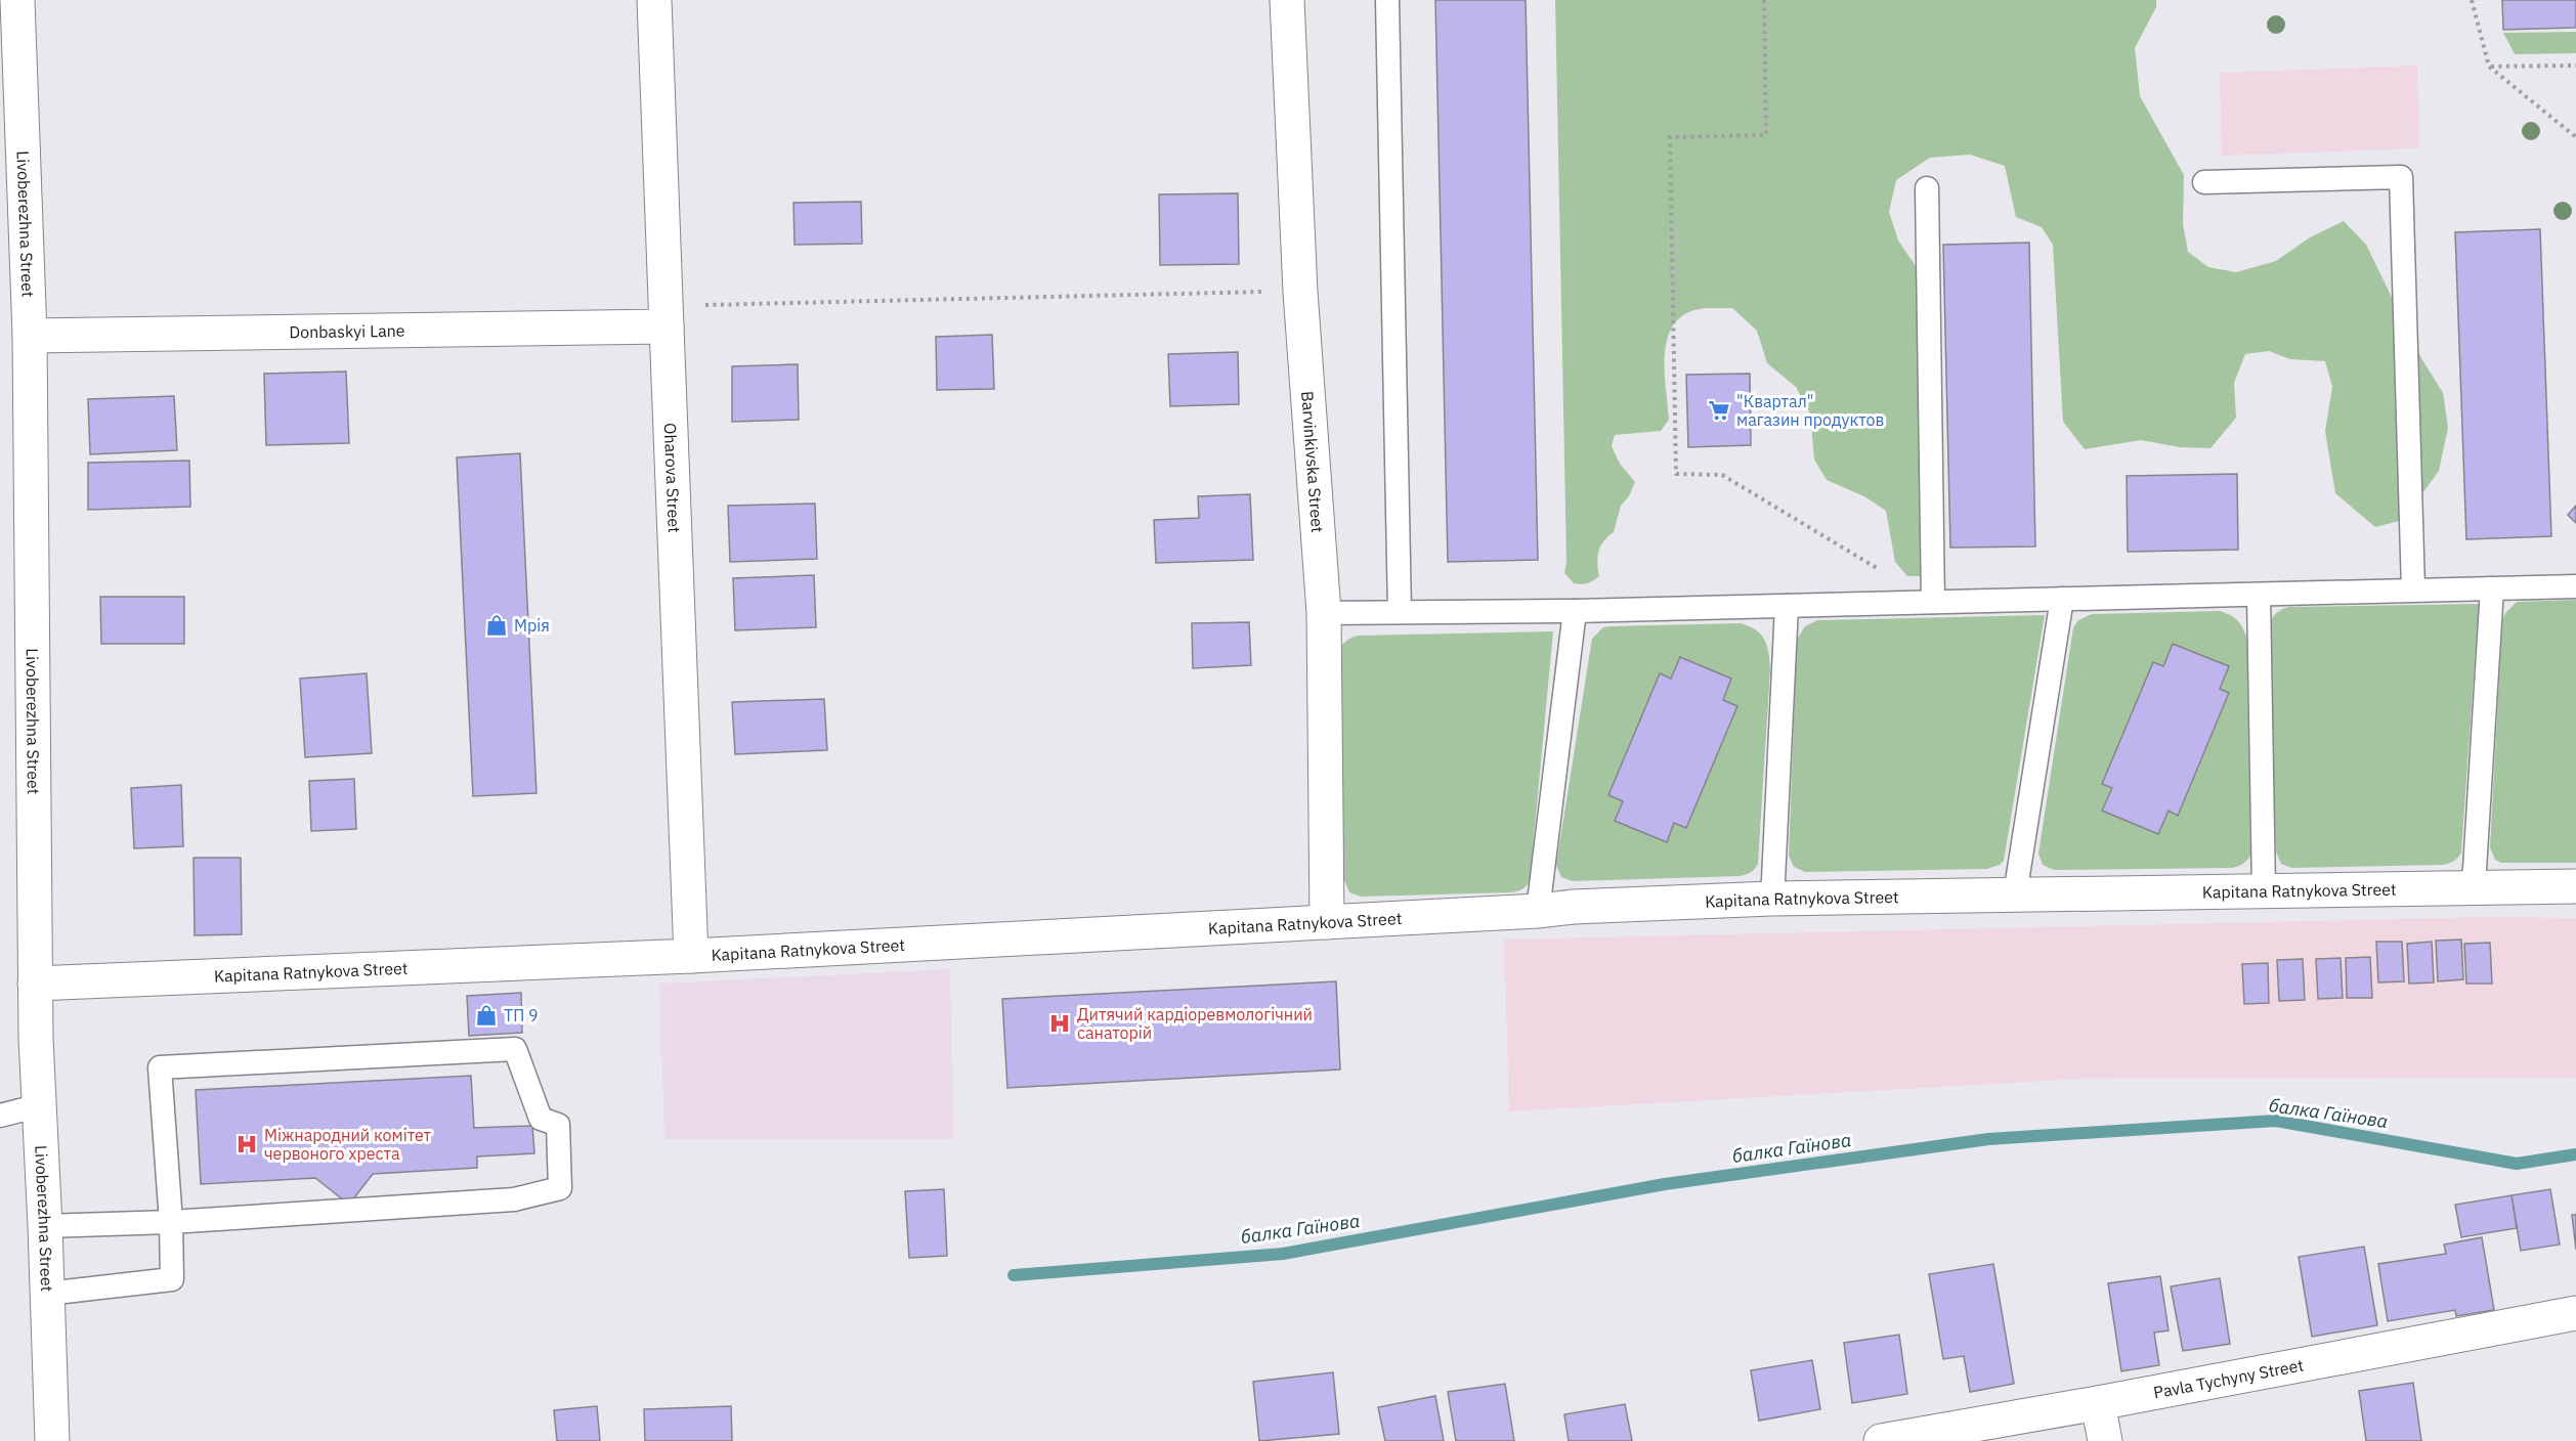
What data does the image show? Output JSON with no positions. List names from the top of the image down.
{
  "streets": {
    "street": [
      "Livoberezhna Street",
      "Donbaskyi Lane",
      "Barvinkivska Street",
      "Oharova Street",
      "Kapitana Ratnykova Street",
      "Pavla Tychyny Street"
    ]
  },
  "crossings": [
    ["Livoberezhna Street", "Donbaskyi Lane"],
    ["Livoberezhna Street", "Kapitana Ratnykova Street"],
    ["Donbaskyi Lane", "Oharova Street"],
    ["Barvinkivska Street", "Kapitana Ratnykova Street"],
    ["Oharova Street", "Kapitana Ratnykova Street"]
  ],
  "water": ["балка Гаїнова"],
  "places": {
    "supermarket": ["\"Квартал\" магазин продуктов"],
    "shop": ["Мрія", "ТП 9"],
    "hospital": ["Дитячий кардіоревмологічний санаторій", "Міжнародний комітет червоного хреста"]
  }
}
